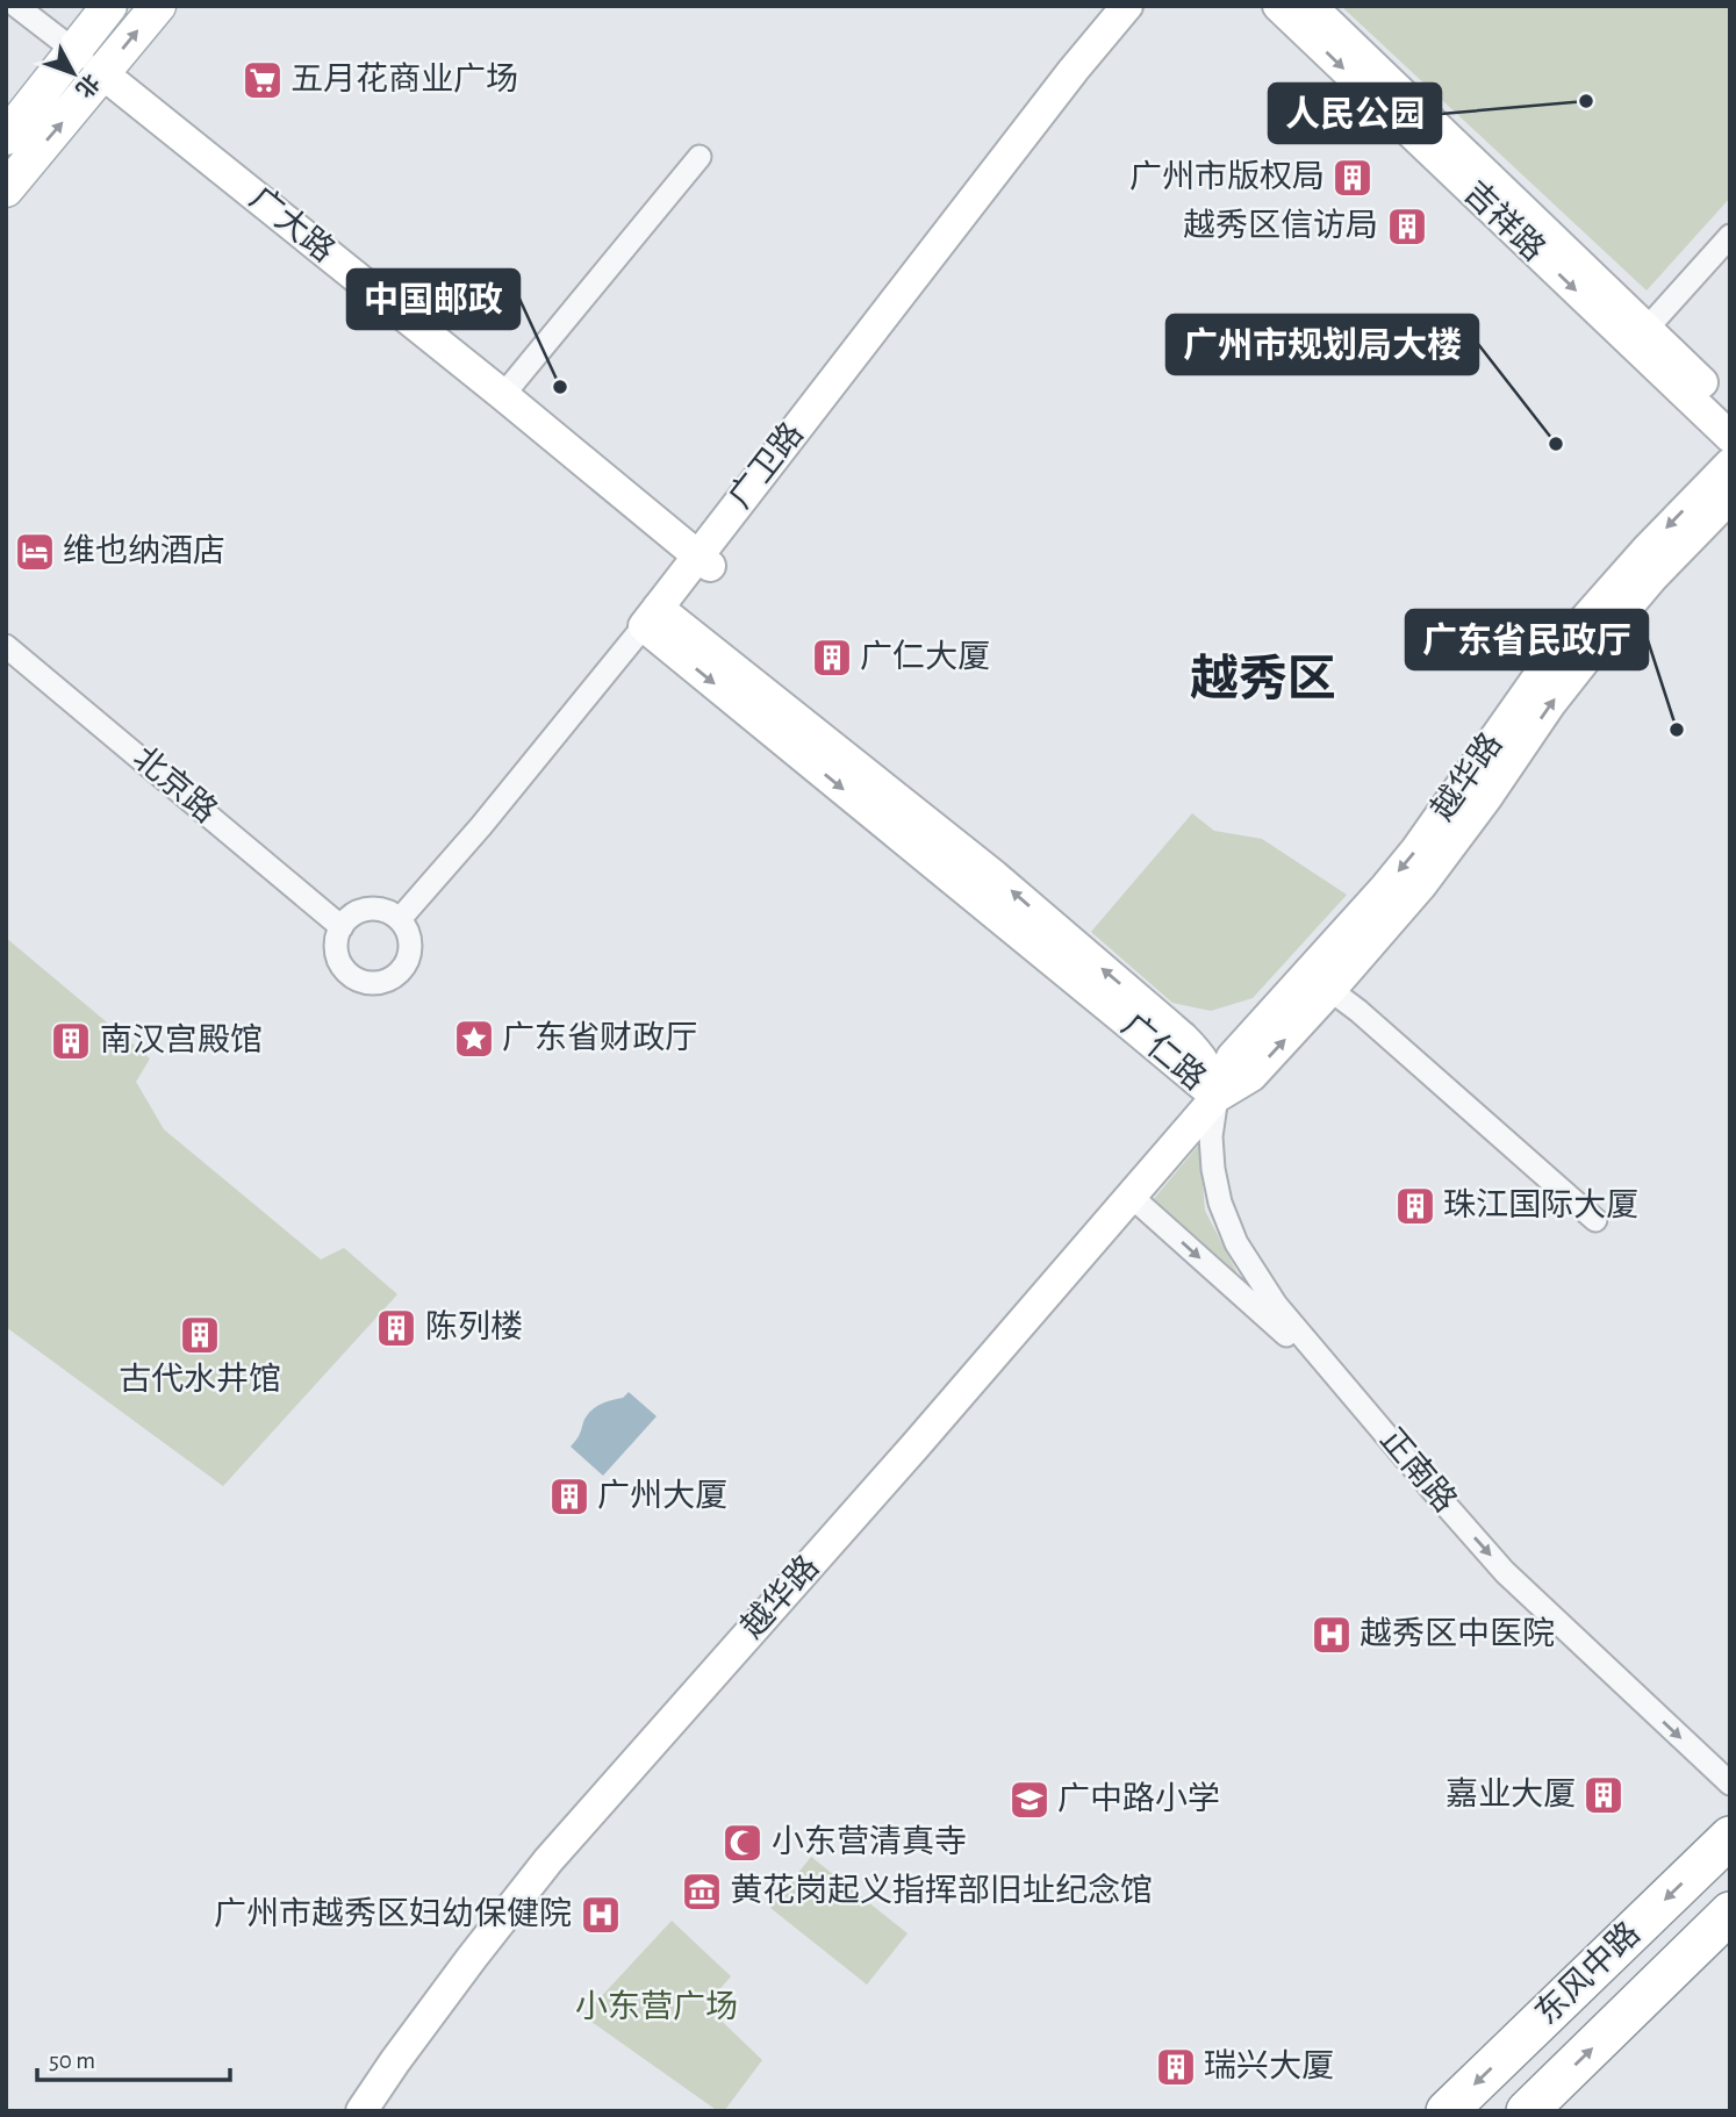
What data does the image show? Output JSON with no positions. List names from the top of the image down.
{
  "streets": {
    "highway": ["东风中路"],
    "street": [
      "吉祥路",
      "广大路",
      "广卫路",
      "越华路",
      "北京路",
      "广仁路",
      "正南路"
    ]
  },
  "crossings": [
    ["广大路", "广卫路"],
    ["广卫路", "北京路"],
    ["广卫路", "广仁路"],
    ["越华路", "广仁路"],
    ["越华路", "正南路"],
    ["广仁路", "正南路"]
  ],
  "one_way": ["正南路"],
  "districts": ["越秀区"],
  "parks": ["小东营广场"],
  "places": {
    "supermarket": ["五月花商业广场"],
    "other": [
      "人民公园",
      "中国邮政",
      "广州市规划局大楼",
      "广东省民政厅"
    ],
    "building": [
      "广州市版权局",
      "越秀区信访局",
      "广仁大厦",
      "南汉宫殿馆",
      "珠江国际大厦",
      "陈列楼",
      "古代水井馆",
      "广州大厦",
      "嘉业大厦",
      "瑞兴大厦"
    ],
    "hotel": ["维也纳酒店"],
    "place": ["广东省财政厅"],
    "hospital": ["越秀区中医院", "广州市越秀区妇幼保健院"],
    "school or university": ["广中路小学"],
    "mosque": ["小东营清真寺"],
    "museum": ["黄花岗起义指挥部旧址纪念馆"]
  },
  "scale_bar": "50 m",
  "north": "bottom right"
}
